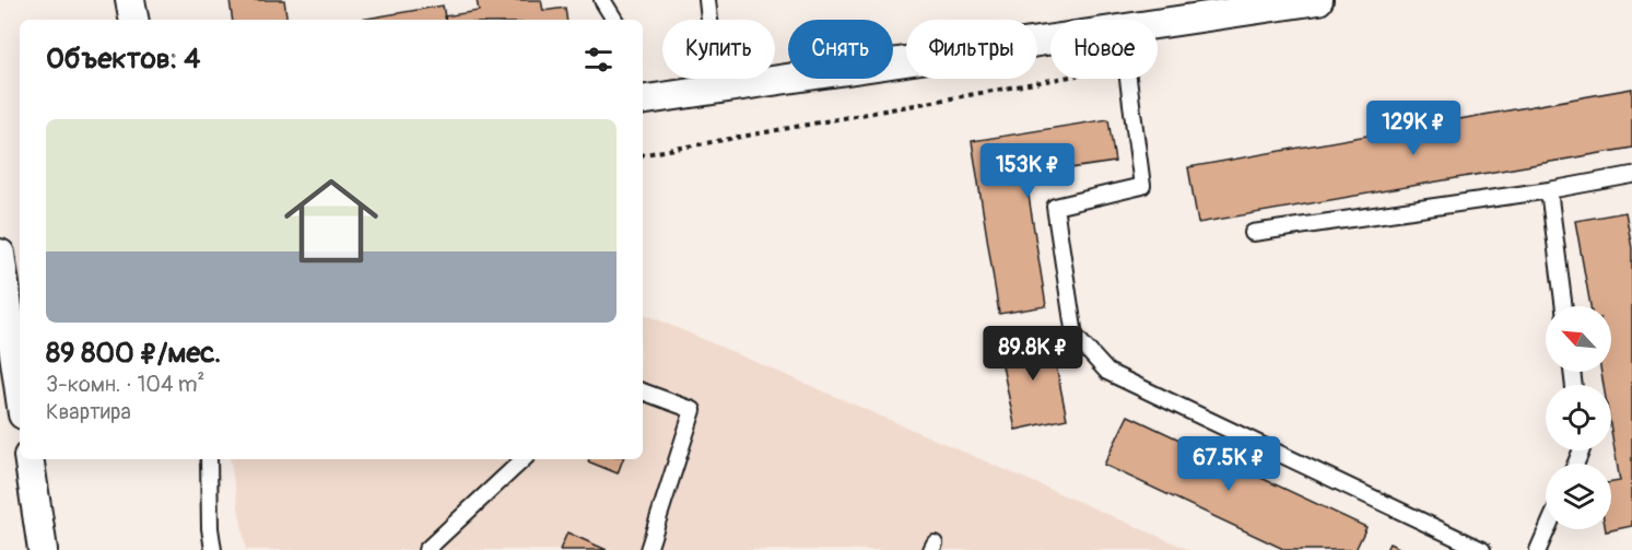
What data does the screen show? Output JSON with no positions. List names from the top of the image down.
{
  "north": "top left",
  "page": {
    "chip": [
      "Купить",
      "Снять",
      "Фильтры",
      "Новое"
    ],
    "heading": "Объектов: 4",
    "list": [
      {
        "name": "89 800 ₽/мес.",
        "note": "3-комн. · 104 m² · Квартира"
      }
    ],
    "price": [
      "129K ₽",
      "153K ₽",
      "89.8K ₽",
      "67.5K ₽"
    ]
  }
}
